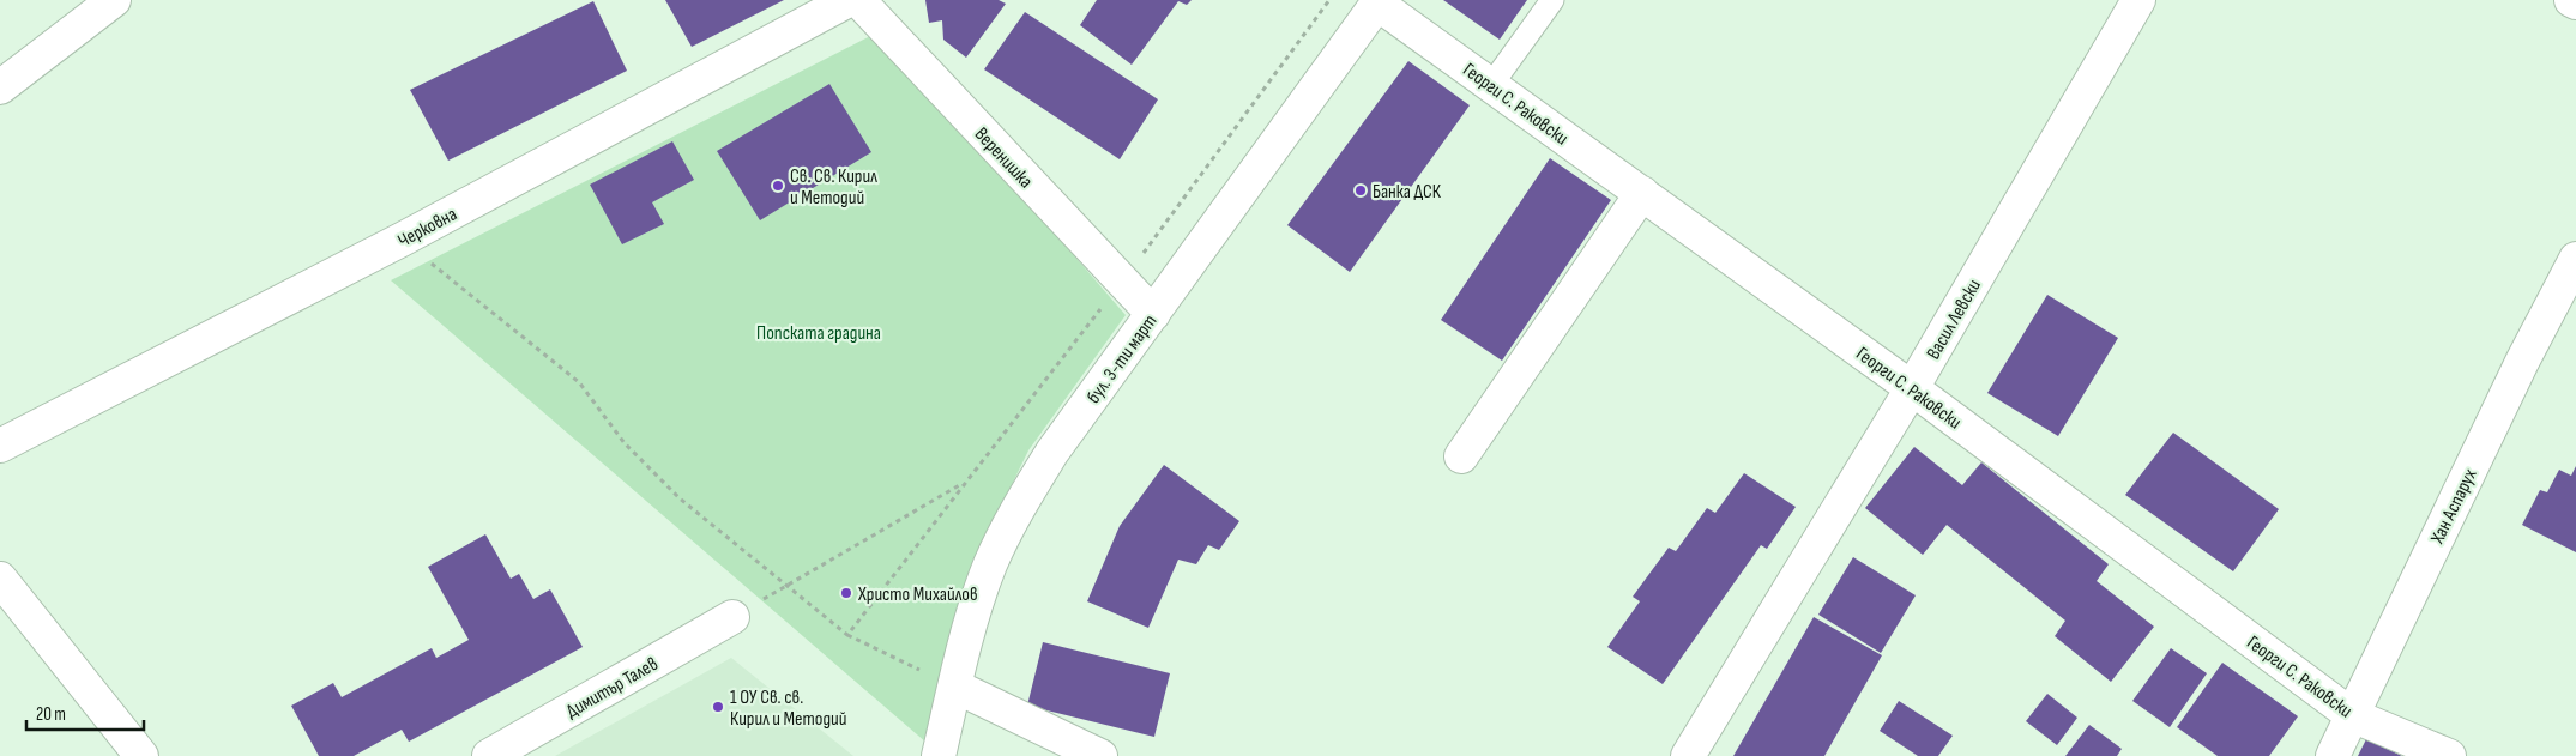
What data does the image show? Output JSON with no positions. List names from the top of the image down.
{
  "streets": {
    "street": [
      "Георги С. Раковски",
      "Веренишка",
      "Черковна",
      "Васил Левски",
      "бул. 3-ти март",
      "Хан Аспарух",
      "Димитър Талев"
    ]
  },
  "crossings": [
    ["Георги С. Раковски", "Васил Левски"],
    ["Георги С. Раковски", "бул. 3-ти март"],
    ["Георги С. Раковски", "Хан Аспарух"],
    ["Веренишка", "бул. 3-ти март"]
  ],
  "parks": ["Попската градина"],
  "places": [
    "Св. Св. Кирил и Методий",
    "Банка ДСК",
    "Христо Михайлов",
    "1 ОУ Св. св. Кирил и Методий"
  ],
  "scale_bar": "20 m"
}
